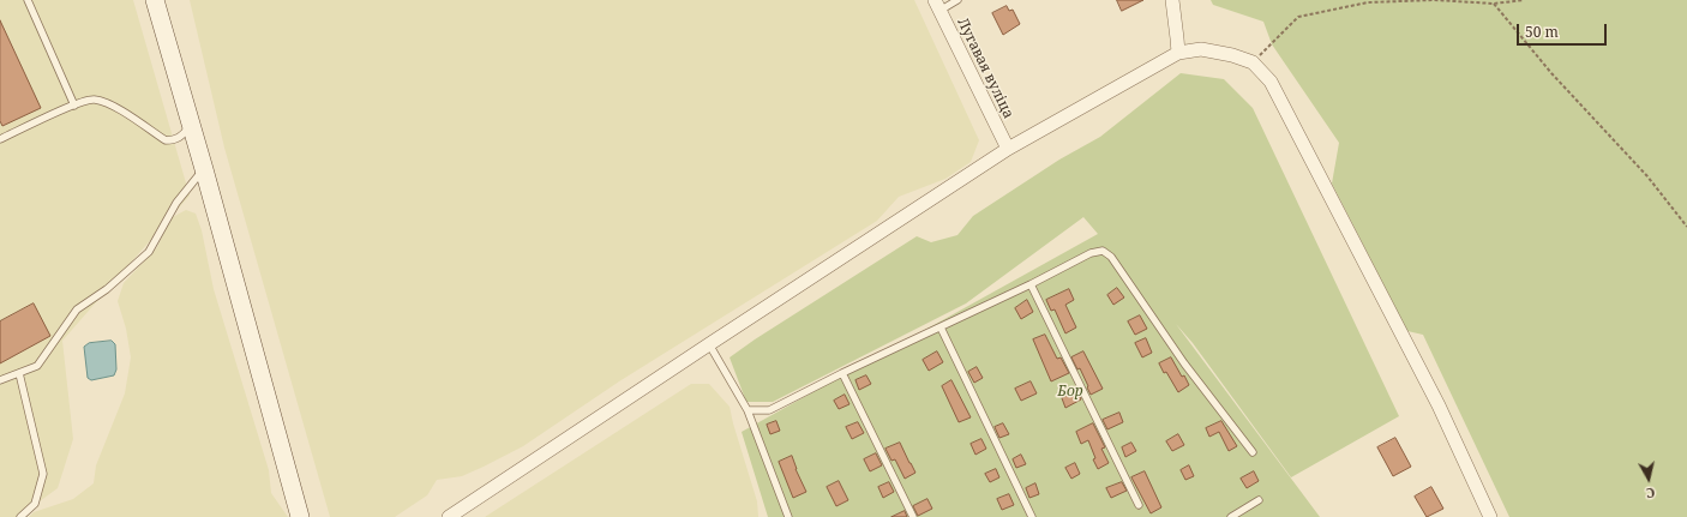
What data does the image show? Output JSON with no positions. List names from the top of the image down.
{
  "streets": {
    "street": ["Лугавая вуліца"]
  },
  "parks": ["Бор"],
  "scale_bar": "50 m",
  "north": "bottom"
}
